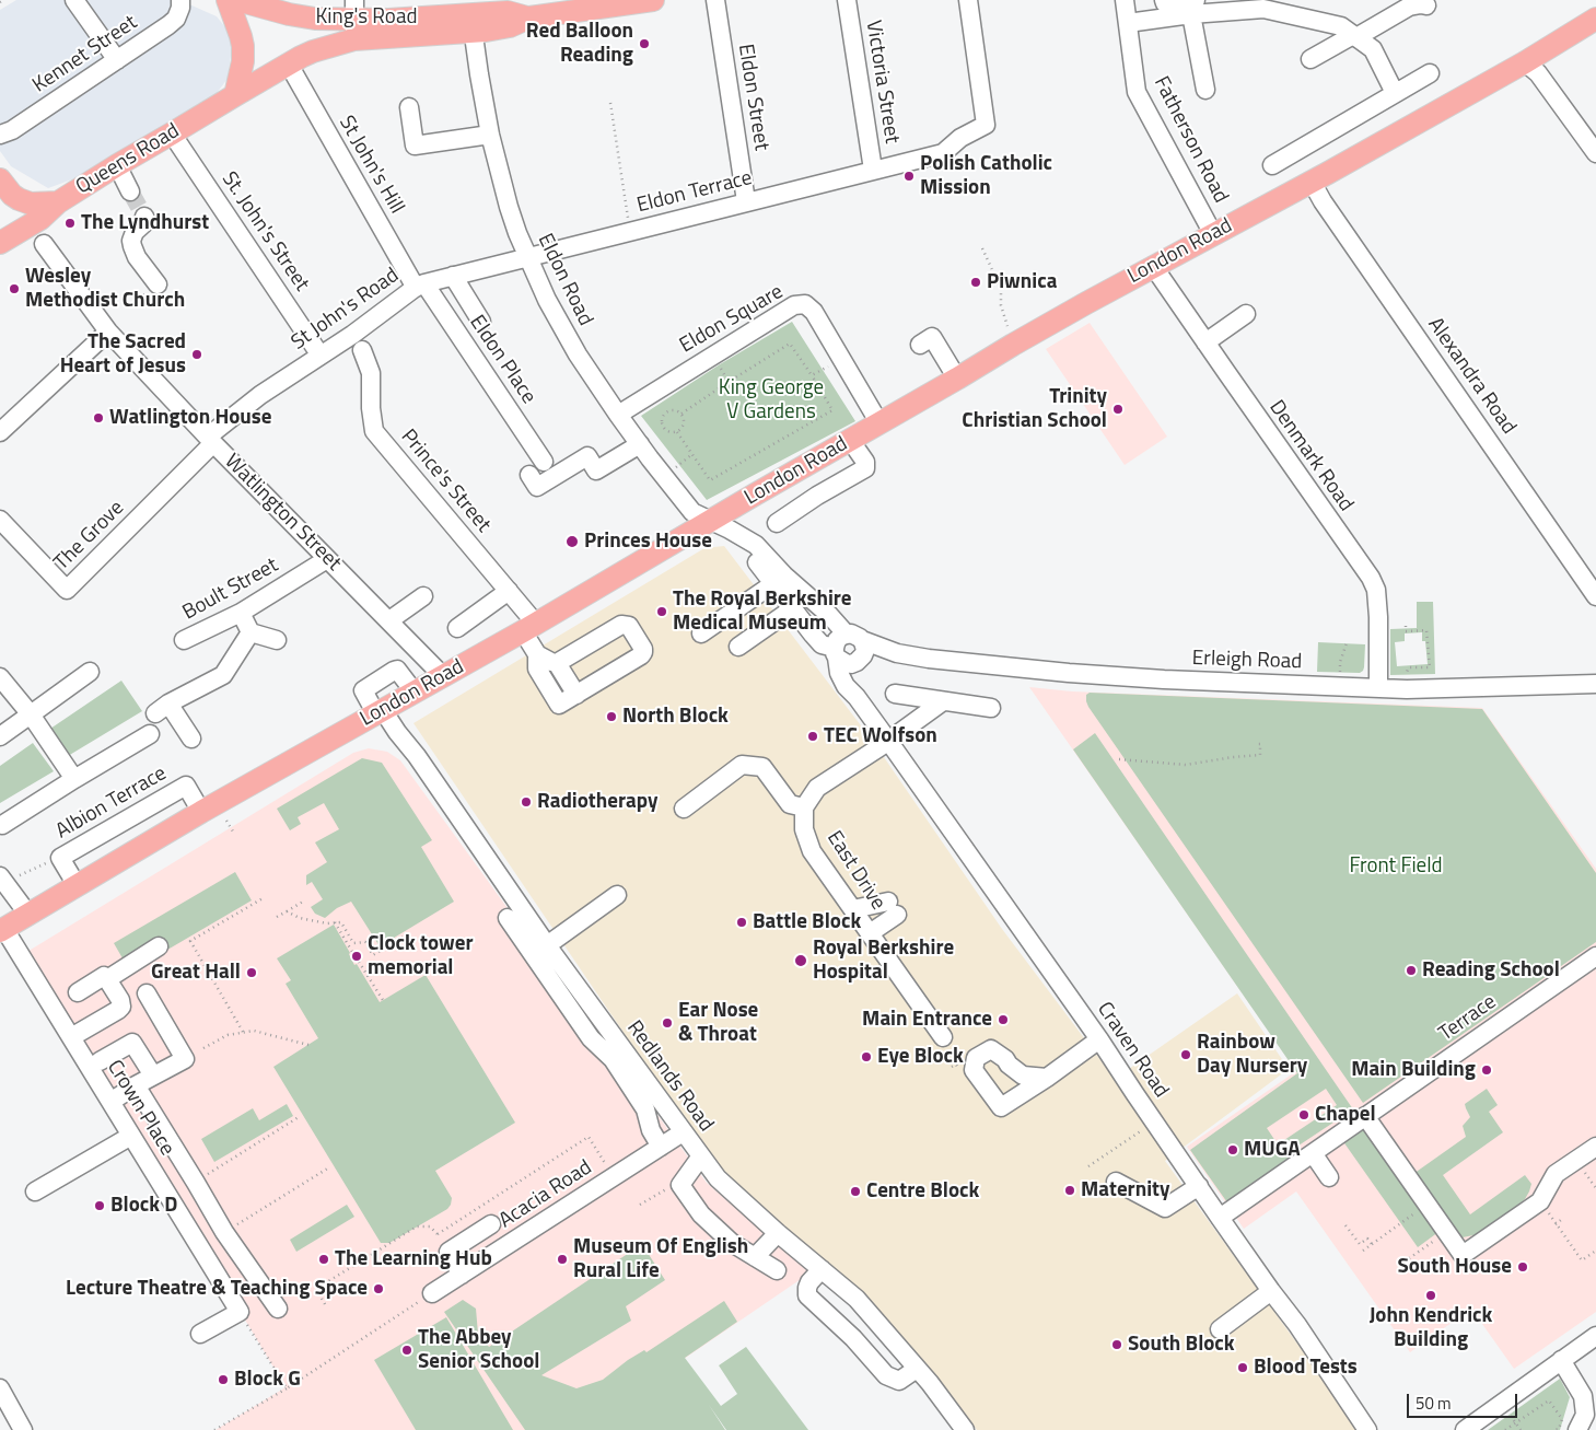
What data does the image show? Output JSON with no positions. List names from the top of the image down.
{
  "streets": {
    "main road": ["King's Road", "Queens Road", "London Road"],
    "street": [
      "Kennet Street",
      "Victoria Street",
      "Eldon Street",
      "Fatherson Road",
      "St John's Hill",
      "Eldon Terrace",
      "St. John's Street",
      "Eldon Road",
      "St John's Road",
      "Eldon Square",
      "Eldon Place",
      "Alexandra Road",
      "Denmark Road",
      "Prince's Street",
      "Watlington Street",
      "The Grove",
      "Boult Street",
      "Erleigh Road",
      "Albion Terrace",
      "East Drive",
      "Terrace",
      "Craven Road",
      "Redlands Road",
      "Crown Place",
      "Acacia Road"
    ]
  },
  "crossings": [
    ["King's Road", "Queens Road"],
    ["King's Road", "Eldon Road"],
    ["Victoria Street", "Eldon Terrace"],
    ["Eldon Street", "Eldon Terrace"],
    ["Fatherson Road", "London Road"],
    ["Queens Road", "St John's Hill"],
    ["Queens Road", "St. John's Street"],
    ["St John's Hill", "St John's Road"],
    ["St John's Hill", "Eldon Place"],
    ["Eldon Terrace", "Eldon Road"],
    ["Eldon Terrace", "St John's Road"],
    ["St. John's Street", "St John's Road"],
    ["London Road", "Eldon Road"],
    ["London Road", "Eldon Square"],
    ["London Road", "Alexandra Road"],
    ["London Road", "Denmark Road"],
    ["London Road", "Prince's Street"],
    ["London Road", "Watlington Street"],
    ["London Road", "Albion Terrace"],
    ["London Road", "Craven Road"],
    ["London Road", "Redlands Road"],
    ["London Road", "Crown Place"],
    ["Eldon Road", "St John's Road"],
    ["Eldon Road", "Eldon Square"],
    ["Eldon Road", "Craven Road"],
    ["St John's Road", "Eldon Place"],
    ["St John's Road", "Watlington Street"],
    ["St John's Road", "The Grove"],
    ["Denmark Road", "Erleigh Road"],
    ["Watlington Street", "The Grove"],
    ["Watlington Street", "Boult Street"],
    ["Erleigh Road", "Craven Road"],
    ["Terrace", "Craven Road"],
    ["Redlands Road", "Acacia Road"]
  ],
  "parks": ["King George V Gardens", "Front Field"],
  "places": [
    "Red Balloon Reading",
    "Polish Catholic Mission",
    "The Lyndhurst",
    "Piwnica",
    "Wesley Methodist Church",
    "The Sacred Heart of Jesus",
    "Trinity Christian School",
    "Watlington House",
    "Princes House",
    "The Royal Berkshire Medical Museum",
    "North Block",
    "TEC Wolfson",
    "Radiotherapy",
    "Battle Block",
    "Clock tower memorial",
    "Royal Berkshire Hospital",
    "Reading School",
    "Great Hall",
    "Main Entrance",
    "Ear Nose & Throat",
    "Rainbow Day Nursery",
    "Eye Block",
    "Main Building",
    "Chapel",
    "MUGA",
    "Maternity",
    "Centre Block",
    "Block D",
    "The Learning Hub",
    "Museum Of English Rural Life",
    "South House",
    "Lecture Theatre & Teaching Space",
    "John Kendrick Building",
    "South Block",
    "The Abbey Senior School",
    "Blood Tests",
    "Block G"
  ],
  "scale_bar": "50 m"
}
